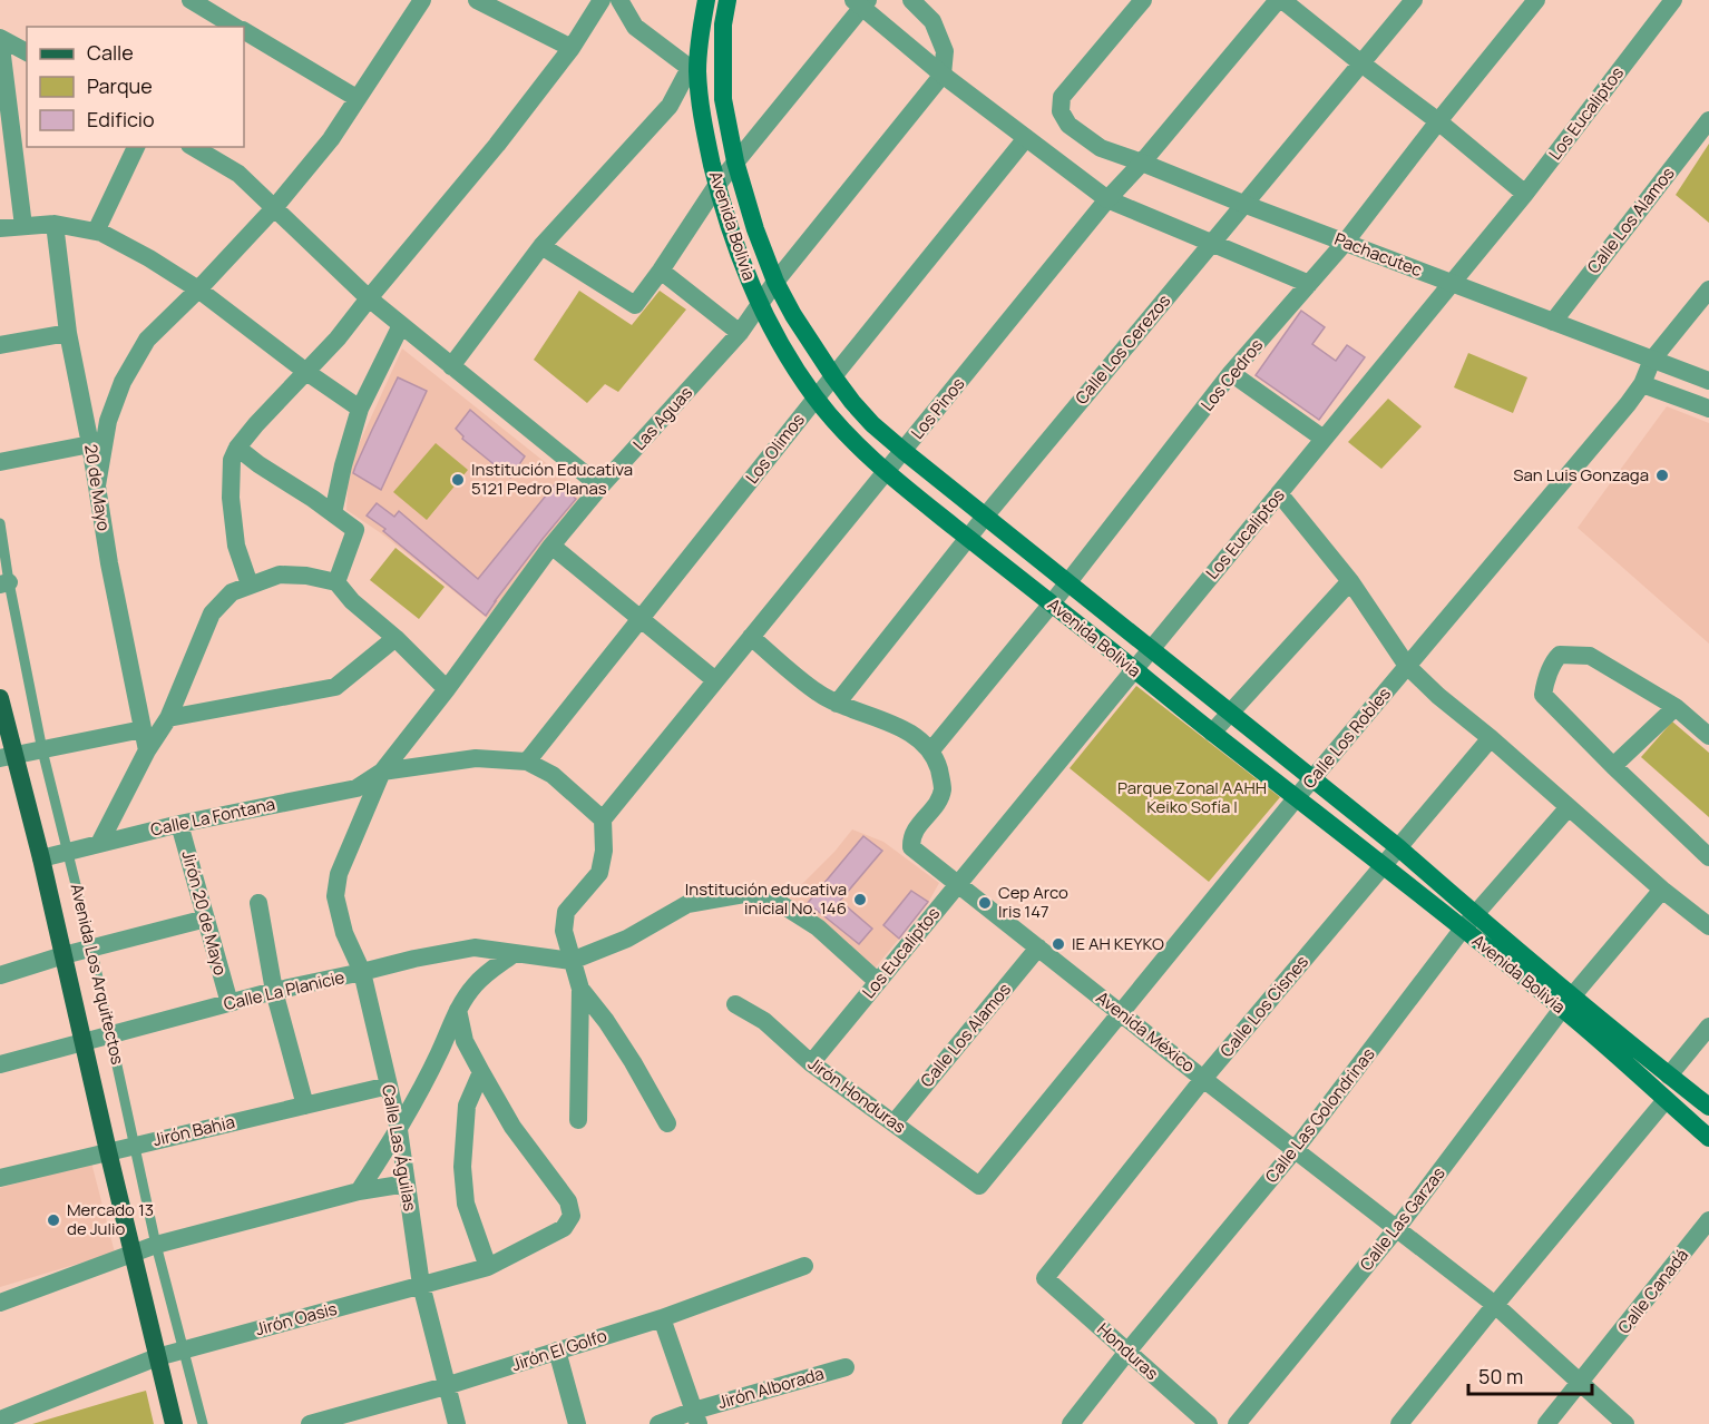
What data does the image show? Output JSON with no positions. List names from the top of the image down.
{
  "streets": {
    "main road": ["Avenida Bolivia", "Avenida Los Arquitectos"],
    "street": [
      "Los Eucaliptos",
      "Calle Los Alamos",
      "Pachacutec",
      "Calle Los Cerezos",
      "Los Cedros",
      "Los Pinos",
      "Las Aguas",
      "Los Olimos",
      "20 de Mayo",
      "Calle Los Robles",
      "Calle La Fontana",
      "Jirón 20 de Mayo",
      "Calle La Planicie",
      "Calle Los Cisnes",
      "Avenida México",
      "Jirón Honduras",
      "Calle Las Golondrinas",
      "Jirón Bahia",
      "Calle Las Águilas",
      "Calle Las Garzas",
      "Calle Canadá",
      "Jirón Oasis",
      "Jirón El Golfo",
      "Honduras",
      "Jirón Alborada"
    ]
  },
  "crossings": [
    ["Los Eucaliptos", "Avenida Bolivia"],
    ["Los Eucaliptos", "Pachacutec"],
    ["Los Eucaliptos", "Avenida México"],
    ["Los Eucaliptos", "Jirón Honduras"],
    ["Calle Los Alamos", "Pachacutec"],
    ["Calle Los Alamos", "Avenida México"],
    ["Calle Los Alamos", "Jirón Honduras"],
    ["Avenida Bolivia", "Calle Los Cerezos"],
    ["Avenida Bolivia", "Los Cedros"],
    ["Avenida Bolivia", "Los Pinos"],
    ["Avenida Bolivia", "Las Aguas"],
    ["Avenida Bolivia", "Los Olimos"],
    ["Avenida Bolivia", "Calle Los Robles"],
    ["Avenida Bolivia", "Calle Los Cisnes"],
    ["Avenida Bolivia", "Calle Las Golondrinas"],
    ["Avenida Bolivia", "Calle Las Garzas"],
    ["Pachacutec", "Calle Los Cerezos"],
    ["Pachacutec", "Los Cedros"],
    ["Pachacutec", "Los Pinos"],
    ["Pachacutec", "Calle Los Robles"],
    ["Los Cedros", "Avenida México"],
    ["Las Aguas", "Calle La Fontana"],
    ["Las Aguas", "Calle Las Águilas"],
    ["Calle Los Robles", "Avenida México"],
    ["Calle Los Robles", "Jirón Honduras"],
    ["Calle La Fontana", "Jirón 20 de Mayo"],
    ["Calle La Fontana", "Avenida Los Arquitectos"],
    ["Jirón 20 de Mayo", "Calle La Planicie"],
    ["Avenida Los Arquitectos", "Calle La Planicie"],
    ["Avenida Los Arquitectos", "Jirón Bahia"],
    ["Avenida Los Arquitectos", "Jirón Oasis"],
    ["Calle La Planicie", "Calle Las Águilas"],
    ["Calle Los Cisnes", "Avenida México"],
    ["Calle Los Cisnes", "Honduras"],
    ["Avenida México", "Calle Las Golondrinas"],
    ["Avenida México", "Calle Las Garzas"],
    ["Avenida México", "Calle Canadá"],
    ["Calle Las Golondrinas", "Honduras"],
    ["Jirón Bahia", "Calle Las Águilas"],
    ["Calle Las Águilas", "Jirón Oasis"],
    ["Calle Las Águilas", "Jirón El Golfo"]
  ],
  "parks": ["Parque Zonal AAHH Keiko Sofía I"],
  "places": [
    "San Luis Gonzaga",
    "Institución Educativa 5121 Pedro Planas",
    "Institución educativa inicial No. 146",
    "Cep Arco Iris 147",
    "IE AH KEYKO",
    "Mercado 13 de Julio"
  ],
  "legend": ["Calle", "Parque", "Edificio"],
  "scale_bar": "50 m"
}
